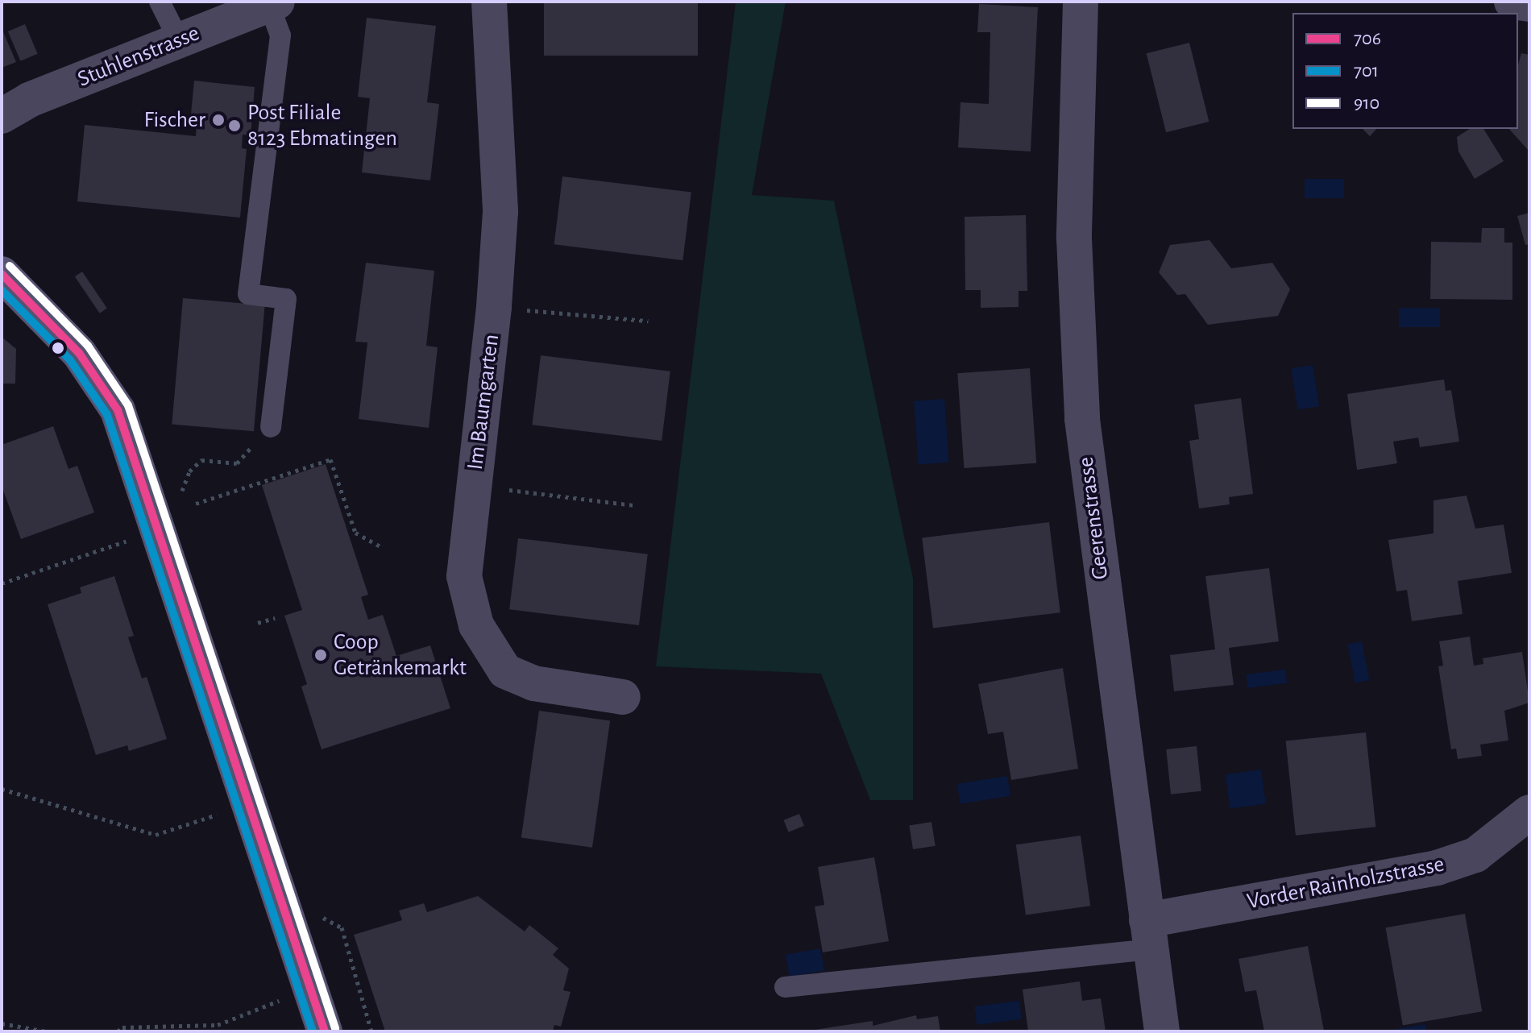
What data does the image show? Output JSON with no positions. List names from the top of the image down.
{
  "streets": {
    "street": [
      "Stuhlenstrasse",
      "Im Baumgarten",
      "Geerenstrasse",
      "Vorder Rainholzstrasse"
    ]
  },
  "crossings": [
    ["Geerenstrasse", "Vorder Rainholzstrasse"]
  ],
  "places": ["Fischer", "Post Filiale 8123 Ebmatingen", "Coop Getränkemarkt"],
  "lines": ["transit line 910", "transit line 706", "transit line 701"],
  "legend": ["706", "701", "910"]
}
